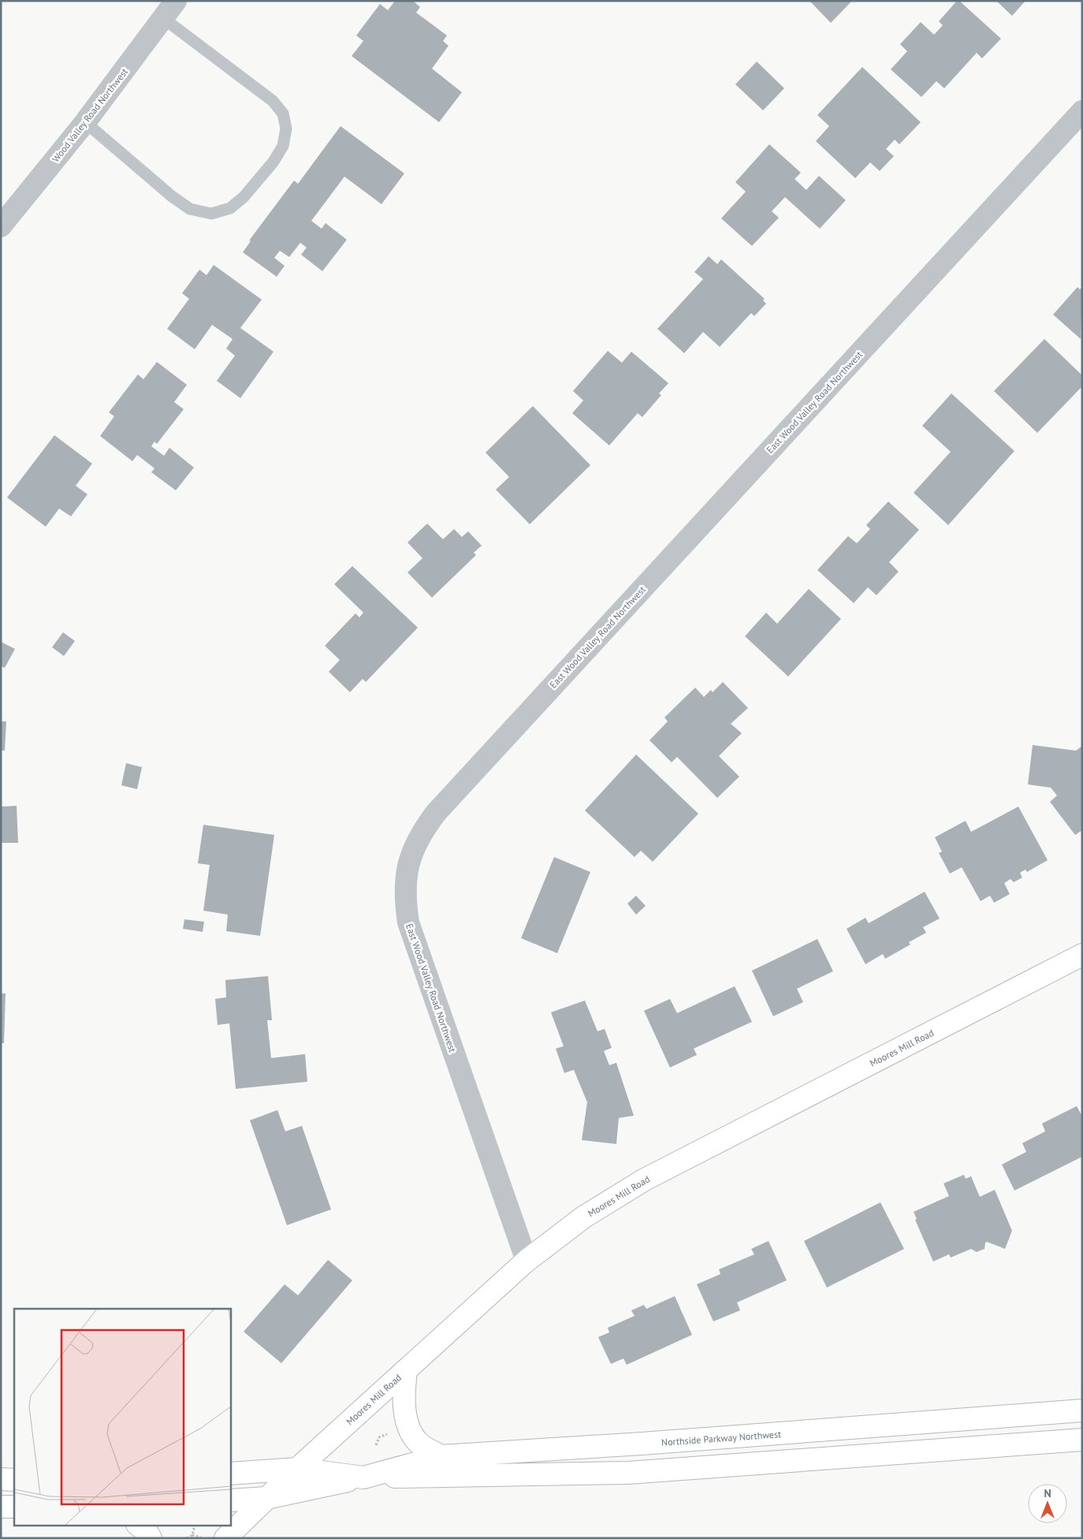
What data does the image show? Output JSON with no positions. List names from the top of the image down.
{
  "streets": {
    "main road": ["Moores Mill Road", "Northside Parkway Northwest"],
    "street": ["Wood Valley Road Northwest", "East Wood Valley Road Northwest"]
  },
  "crossings": [
    ["East Wood Valley Road Northwest", "Moores Mill Road"],
    ["Moores Mill Road", "Northside Parkway Northwest"]
  ],
  "north": "top"
}
